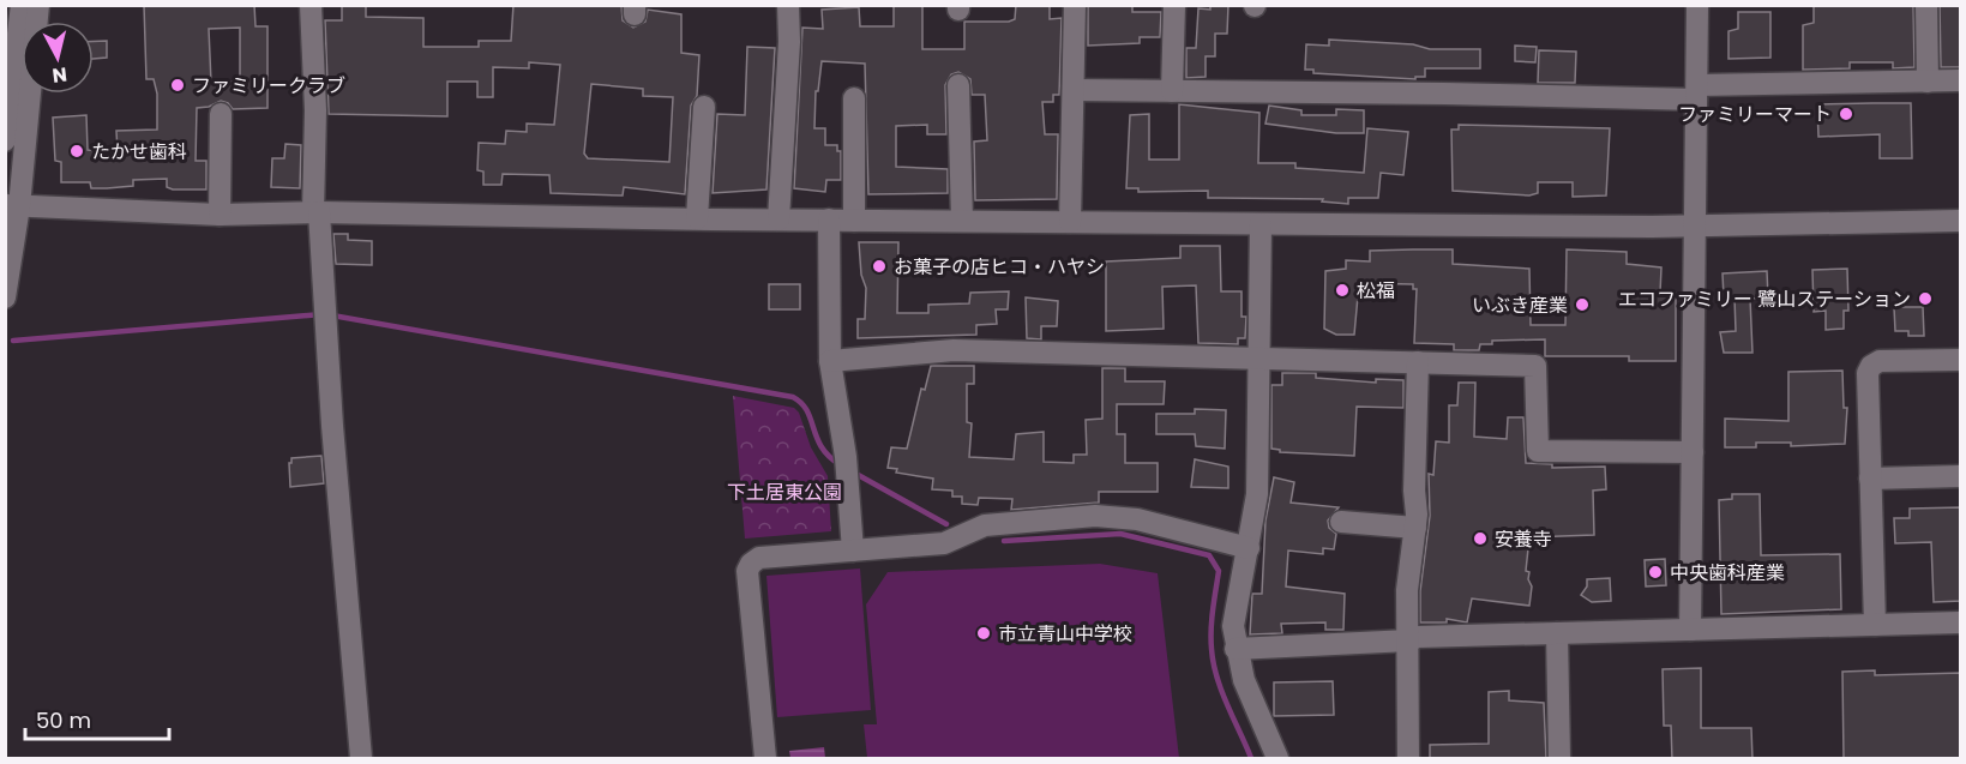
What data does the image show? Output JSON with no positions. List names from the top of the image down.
{
  "parks": ["下土居東公園"],
  "places": [
    "ファミリークラブ",
    "ファミリーマート",
    "たかせ歯科",
    "お菓子の店ヒコ・ハヤシ",
    "松福",
    "エコファミリー 鷺山ステーション",
    "いぶき産業",
    "安養寺",
    "中央歯科産業",
    "市立青山中学校"
  ],
  "scale_bar": "50 m",
  "north": "bottom"
}
